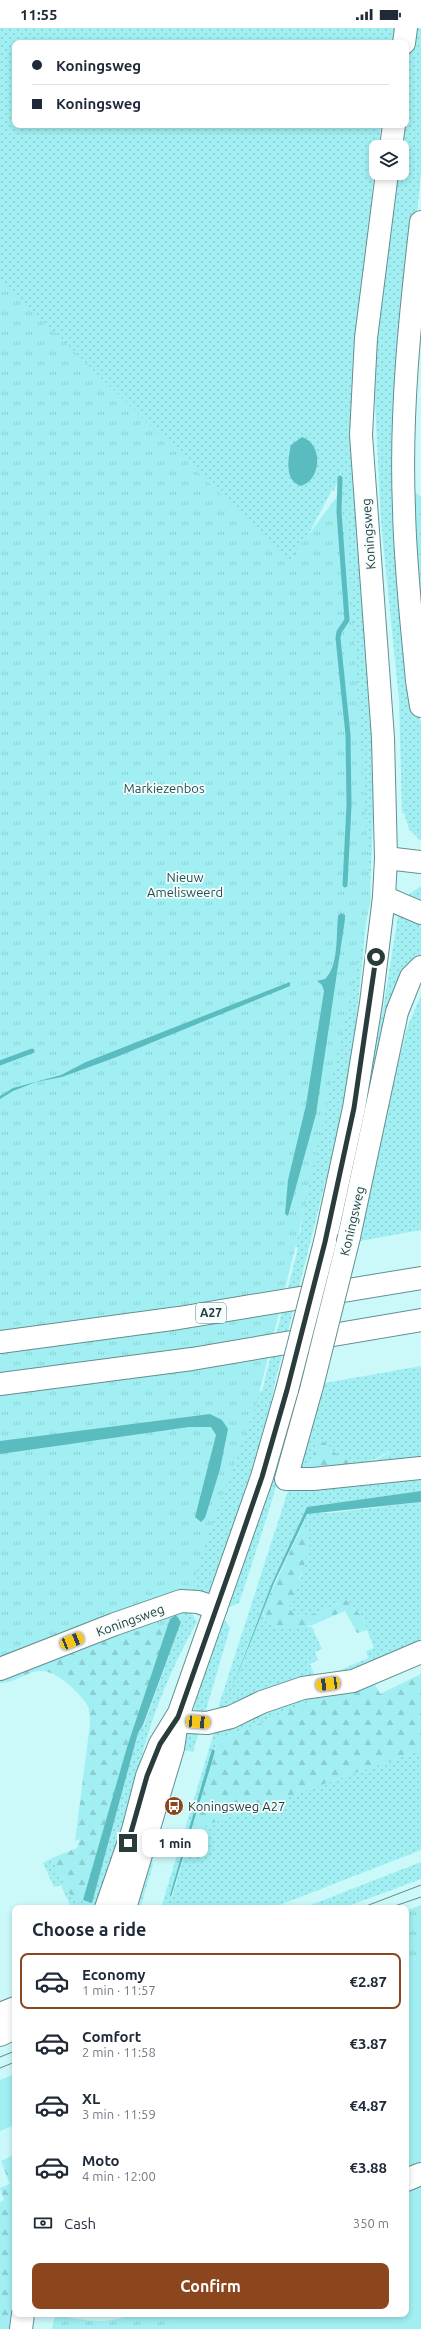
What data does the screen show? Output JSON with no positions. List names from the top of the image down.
{
  "streets": {
    "main road": ["Koningsweg", "A27"]
  },
  "parks": ["Markiezenbos", "Nieuw Amelisweerd"],
  "places": {
    "bus stop": ["Koningsweg A27"]
  },
  "page": {
    "status": "11:55",
    "banner": ["Koningsweg", "Koningsweg"],
    "bubble": "1 min",
    "heading": "Choose a ride",
    "list": [
      {
        "name": "Economy",
        "note": "1 min · 11:57",
        "value": "€2.87"
      },
      {
        "name": "Comfort",
        "note": "2 min · 11:58",
        "value": "€3.87"
      },
      {
        "name": "XL",
        "note": "3 min · 11:59",
        "value": "€4.87"
      },
      {
        "name": "Moto",
        "note": "4 min · 12:00",
        "value": "€3.88"
      }
    ],
    "pay": ["Cash", "350 m"],
    "buttons": "Confirm"
  }
}
